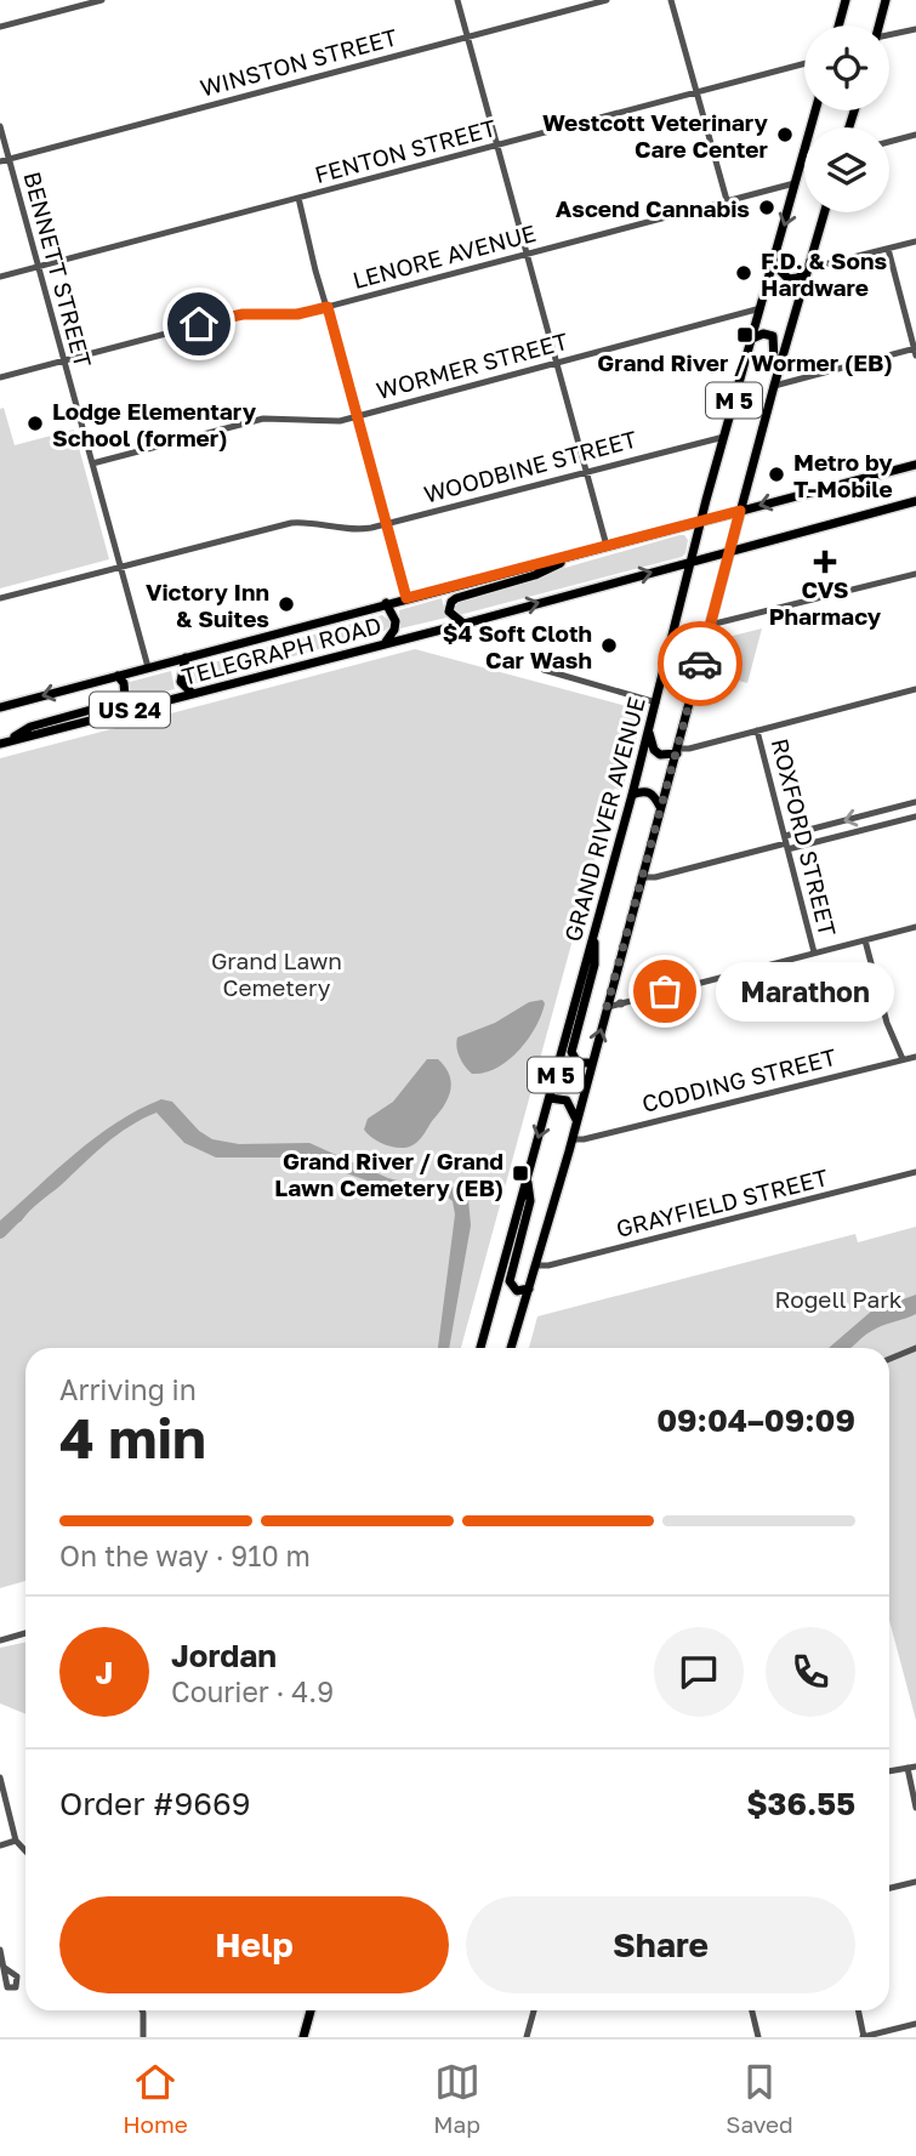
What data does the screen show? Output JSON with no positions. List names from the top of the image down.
{
  "streets": {
    "main road": [
      "M 5",
      "TELEGRAPH ROAD",
      "US 24",
      "GRAND RIVER AVENUE"
    ],
    "street": [
      "WINSTON STREET",
      "FENTON STREET",
      "LENORE AVENUE",
      "BENNETT STREET",
      "WORMER STREET",
      "WOODBINE STREET",
      "ROXFORD STREET",
      "CODDING STREET",
      "GRAYFIELD STREET"
    ]
  },
  "crossings": [
    ["WINSTON STREET", "BENNETT STREET"],
    ["FENTON STREET", "BENNETT STREET"],
    ["LENORE AVENUE", "BENNETT STREET"],
    ["LENORE AVENUE", "GRAND RIVER AVENUE"],
    ["BENNETT STREET", "WORMER STREET"],
    ["BENNETT STREET", "WOODBINE STREET"],
    ["BENNETT STREET", "TELEGRAPH ROAD"],
    ["WORMER STREET", "GRAND RIVER AVENUE"],
    ["M 5", "TELEGRAPH ROAD"],
    ["M 5", "CODDING STREET"],
    ["M 5", "GRAYFIELD STREET"],
    ["WOODBINE STREET", "GRAND RIVER AVENUE"],
    ["TELEGRAPH ROAD", "GRAND RIVER AVENUE"]
  ],
  "parks": ["Grand Lawn Cemetery", "Rogell Park"],
  "places": {
    "other": [
      "Westcott Veterinary Care Center",
      "Ascend Cannabis",
      "F.D. & Sons Hardware",
      "Lodge Elementary School (former)",
      "Metro by T-Mobile",
      "Victory Inn & Suites",
      "$4 Soft Cloth Car Wash",
      "Marathon"
    ],
    "transit": ["Grand River / Wormer (EB)", "Grand River / Grand Lawn Cemetery (EB)"],
    "health": ["CVS Pharmacy"]
  },
  "page": {
    "bubble": "Marathon",
    "heading": ["4 min", "Arriving in", "09:04–09:09"],
    "panel": [
      "Jordan",
      "Courier · 4.9",
      "Order #9669",
      "$36.55"
    ],
    "bar": "On the way · 910 m",
    "round": "J",
    "buttons": ["Help", "Share"],
    "tabs": ["Home", "Map", "Saved"]
  }
}
